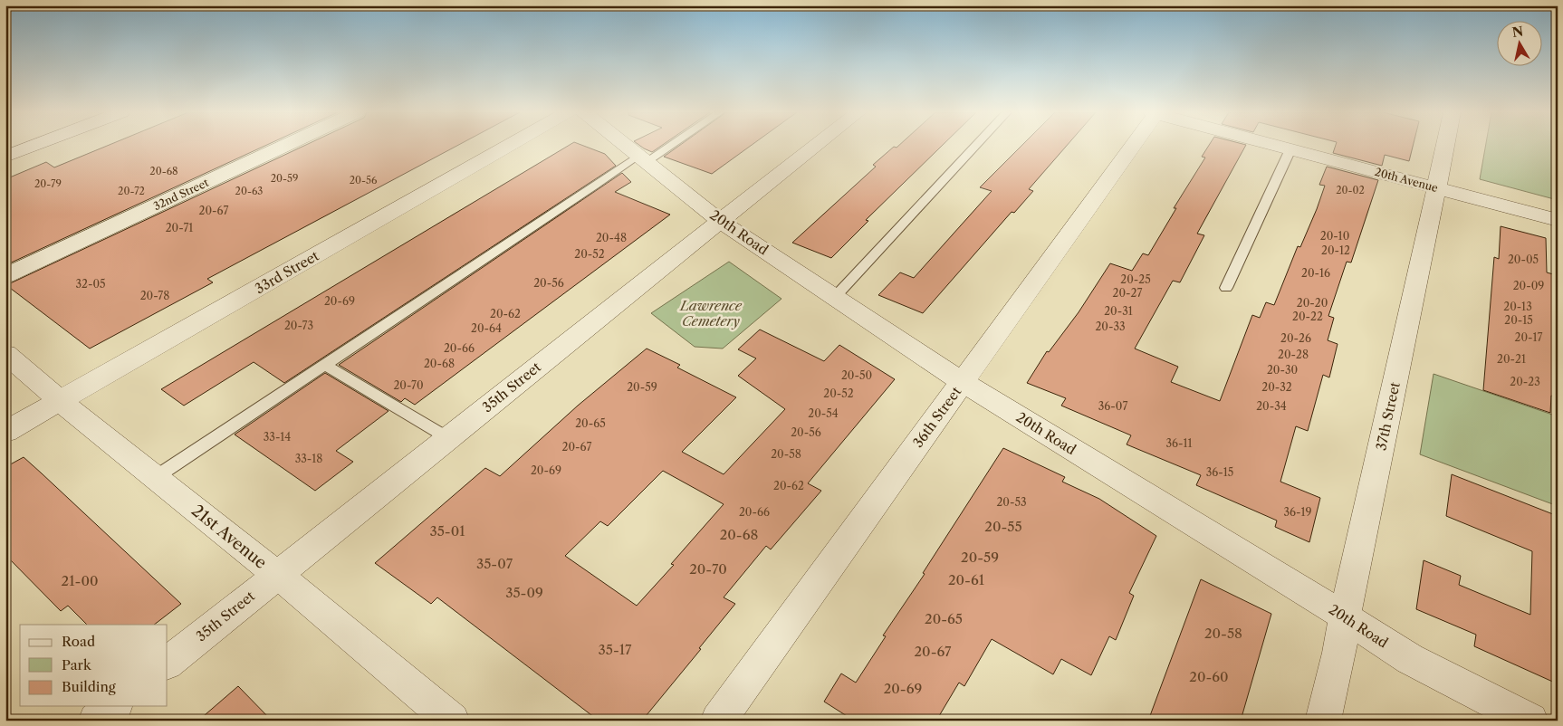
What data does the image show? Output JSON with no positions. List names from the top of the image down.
{
  "streets": {
    "street": [
      "20th Avenue",
      "32nd Street",
      "20th Road",
      "33rd Street",
      "35th Street",
      "37th Street",
      "36th Street",
      "21st Avenue"
    ]
  },
  "crossings": [
    ["20th Avenue", "37th Street"],
    ["20th Road", "35th Street"],
    ["20th Road", "37th Street"],
    ["20th Road", "36th Street"],
    ["33rd Street", "21st Avenue"],
    ["35th Street", "21st Avenue"]
  ],
  "parks": ["Lawrence Cemetery"],
  "house_numbers": [
    "20-68",
    "20-59",
    "20-56",
    "20-79",
    "20-02",
    "20-72",
    "20-63",
    "20-67",
    "20-71",
    "20-10",
    "20-48",
    "20-12",
    "20-52",
    "20-05",
    "20-16",
    "20-25",
    "20-56",
    "32-05",
    "20-09",
    "20-27",
    "20-78",
    "20-69",
    "20-20",
    "20-13",
    "20-31",
    "20-62",
    "20-22",
    "20-15",
    "20-73",
    "20-33",
    "20-64",
    "20-17",
    "20-26",
    "20-66",
    "20-28",
    "20-21",
    "20-68",
    "20-30",
    "20-50",
    "20-23",
    "20-70",
    "20-59",
    "20-32",
    "20-52",
    "36-07",
    "20-34",
    "20-54",
    "20-65",
    "20-56",
    "33-14",
    "36-11",
    "20-67",
    "20-58",
    "33-18",
    "20-69",
    "36-15",
    "20-62",
    "20-53",
    "20-66",
    "36-19",
    "20-55",
    "35-01",
    "20-68",
    "20-59",
    "35-07",
    "20-70",
    "20-61",
    "21-00",
    "35-09",
    "20-65",
    "20-58",
    "35-17",
    "20-67",
    "20-60",
    "20-69"
  ],
  "legend": ["Road", "Park", "Building"],
  "north": "top"
}
